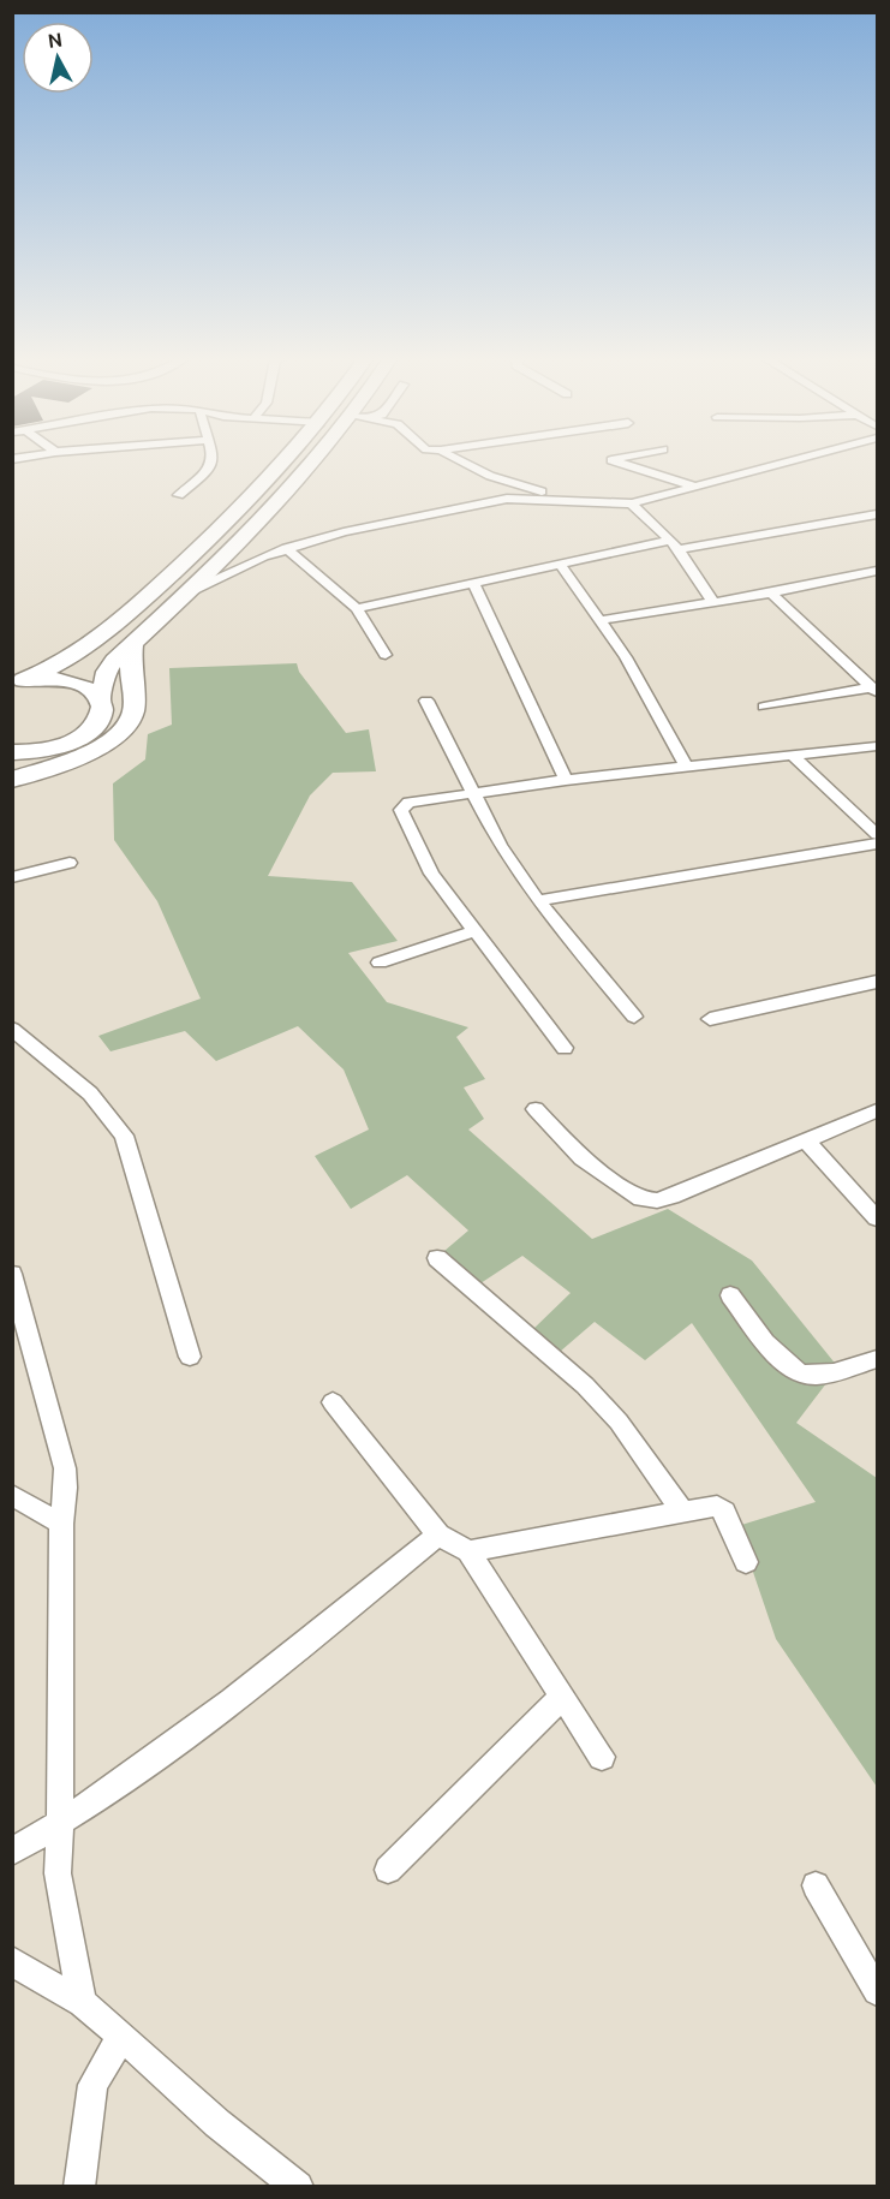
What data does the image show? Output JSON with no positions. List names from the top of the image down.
{
  "north": "top"
}
